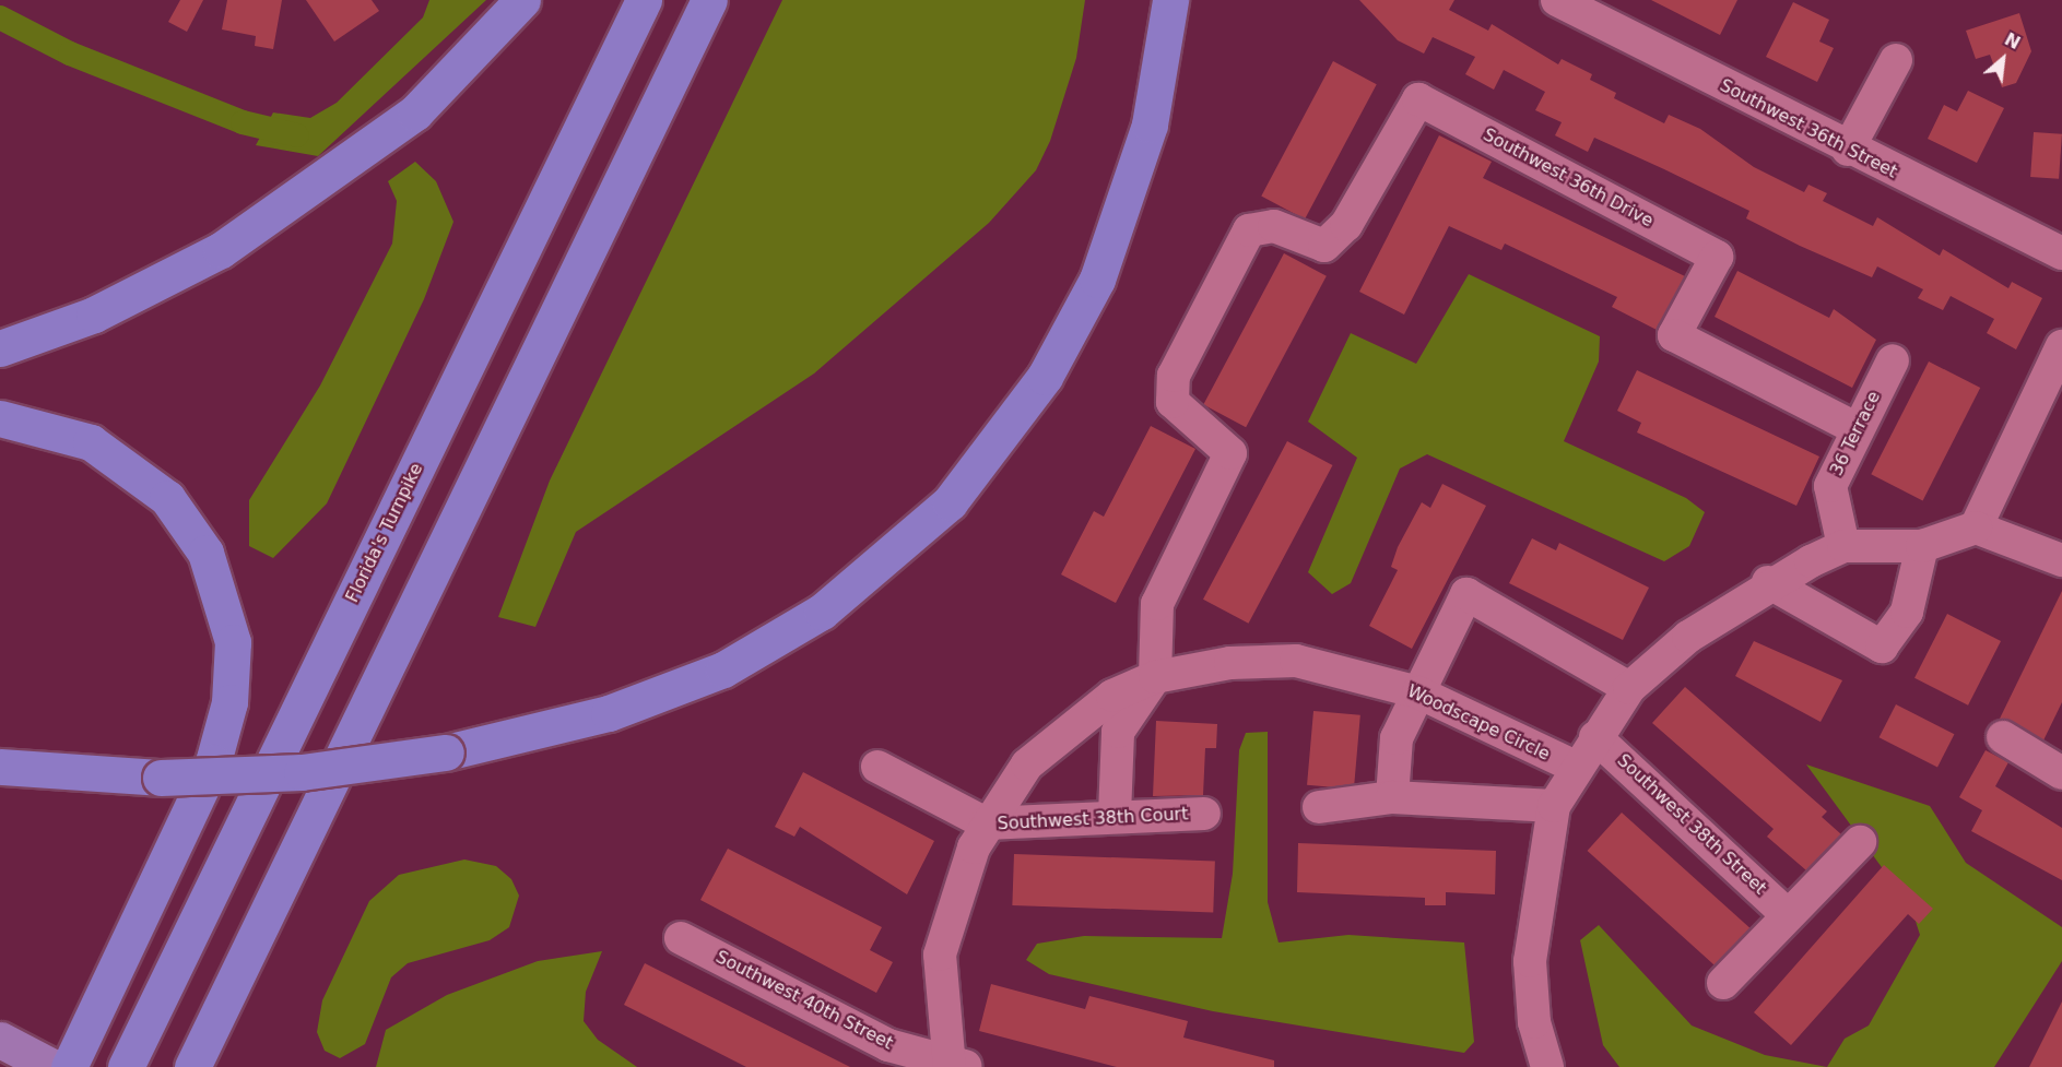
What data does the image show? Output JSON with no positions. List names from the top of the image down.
{
  "streets": {
    "highway": ["Florida's Turnpike"],
    "street": [
      "Southwest 36th Street",
      "Southwest 36th Drive",
      "36 Terrace",
      "Woodscape Circle",
      "Southwest 38th Court",
      "Southwest 38th Street",
      "Southwest 40th Street"
    ]
  },
  "crossings": [
    ["Southwest 36th Drive", "36 Terrace"],
    ["Southwest 36th Drive", "Woodscape Circle"],
    ["Woodscape Circle", "Southwest 38th Court"],
    ["Woodscape Circle", "Southwest 40th Street"]
  ],
  "north": "top right"
}
